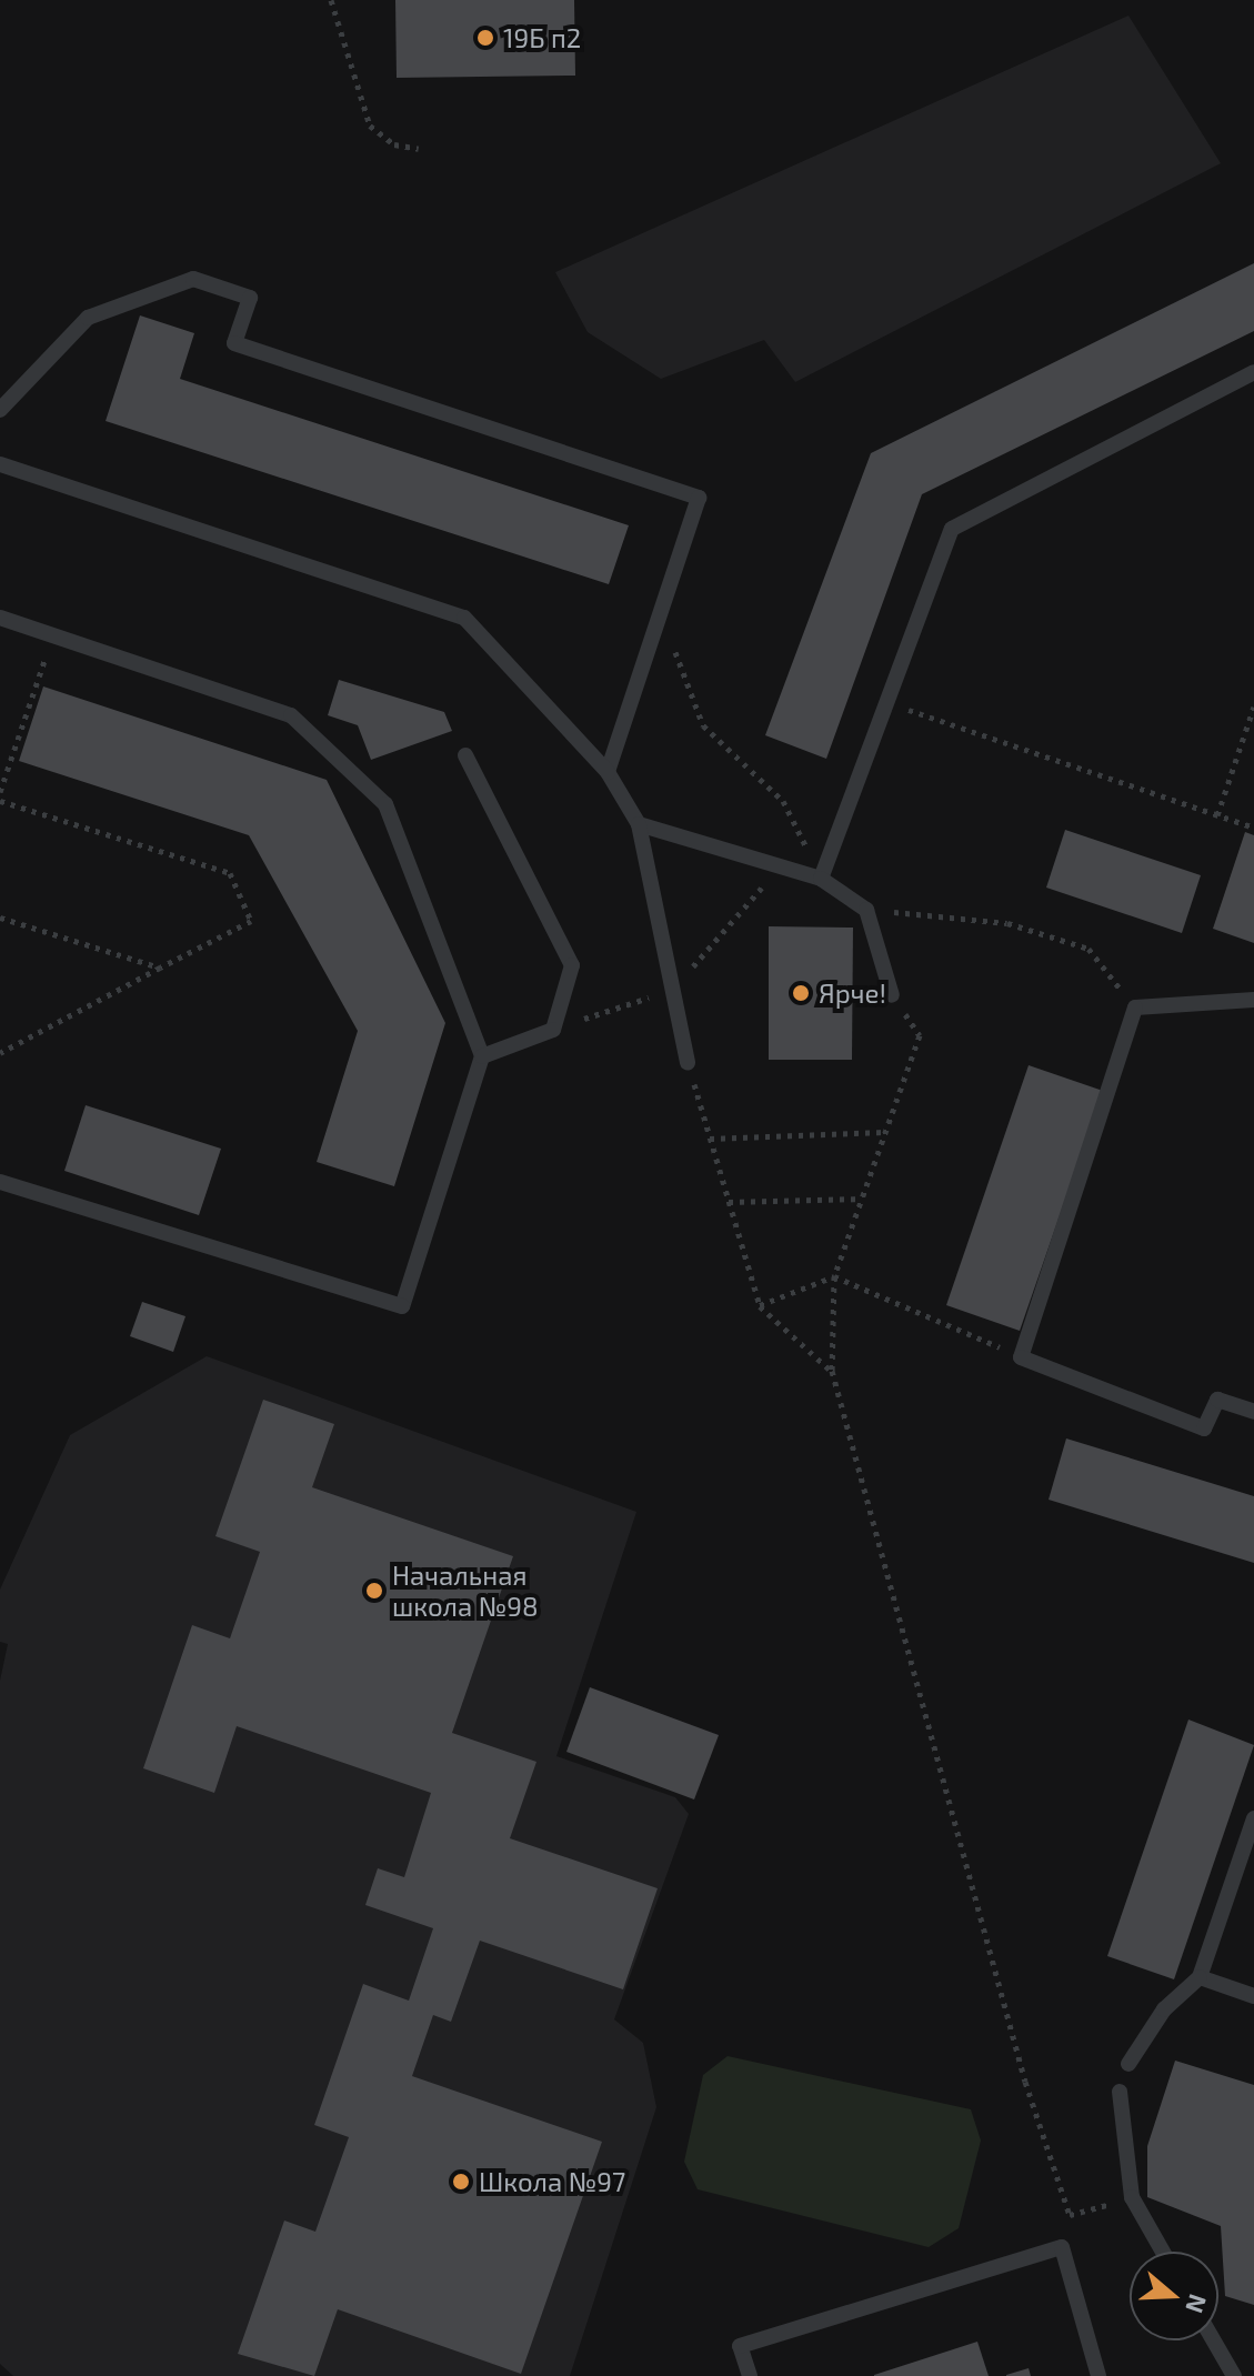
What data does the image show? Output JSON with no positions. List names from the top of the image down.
{
  "places": [
    "19Б п2",
    "Ярче!",
    "Начальная школа №98",
    "Школа №97"
  ],
  "north": "right"
}
